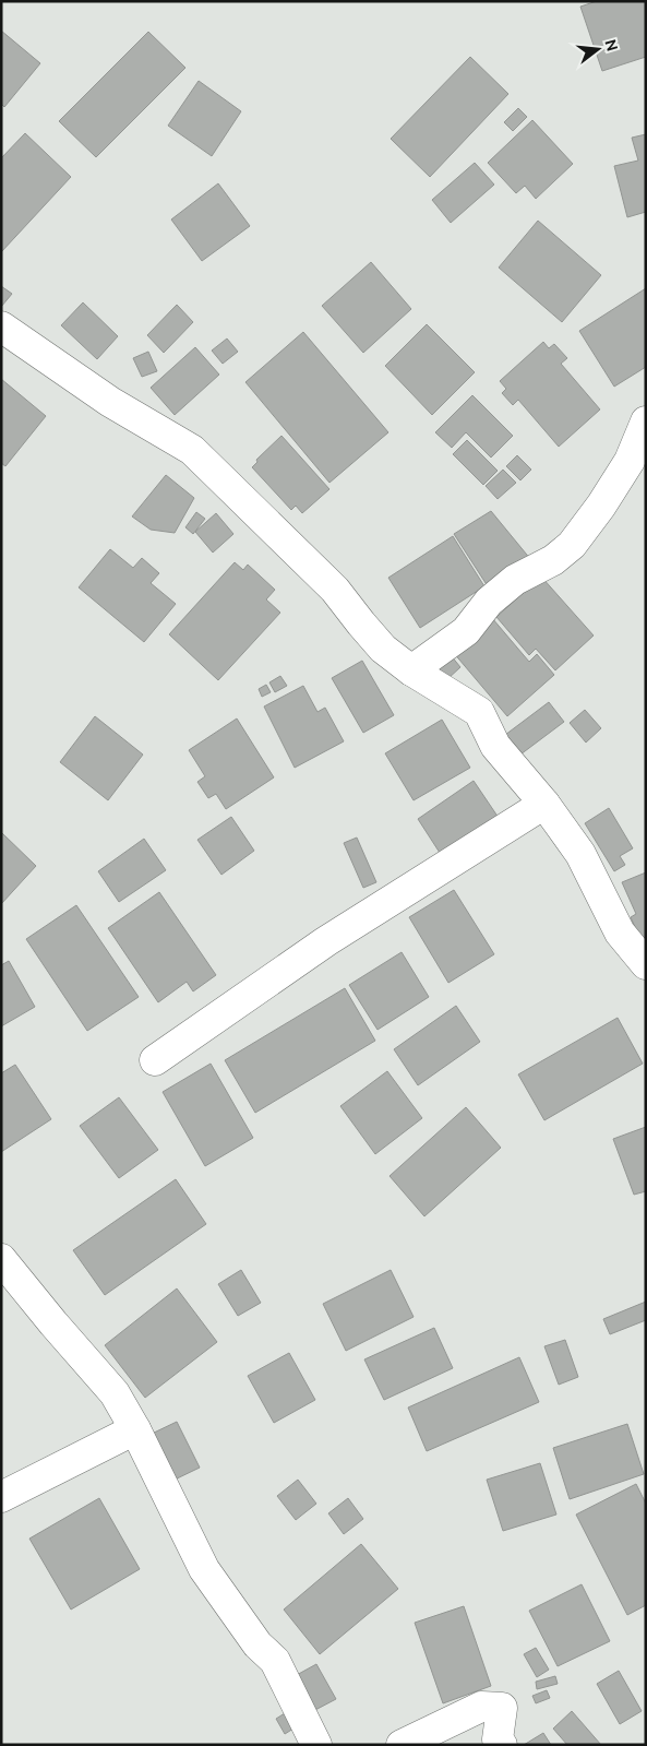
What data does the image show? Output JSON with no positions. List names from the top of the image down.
{
  "north": "right"
}
